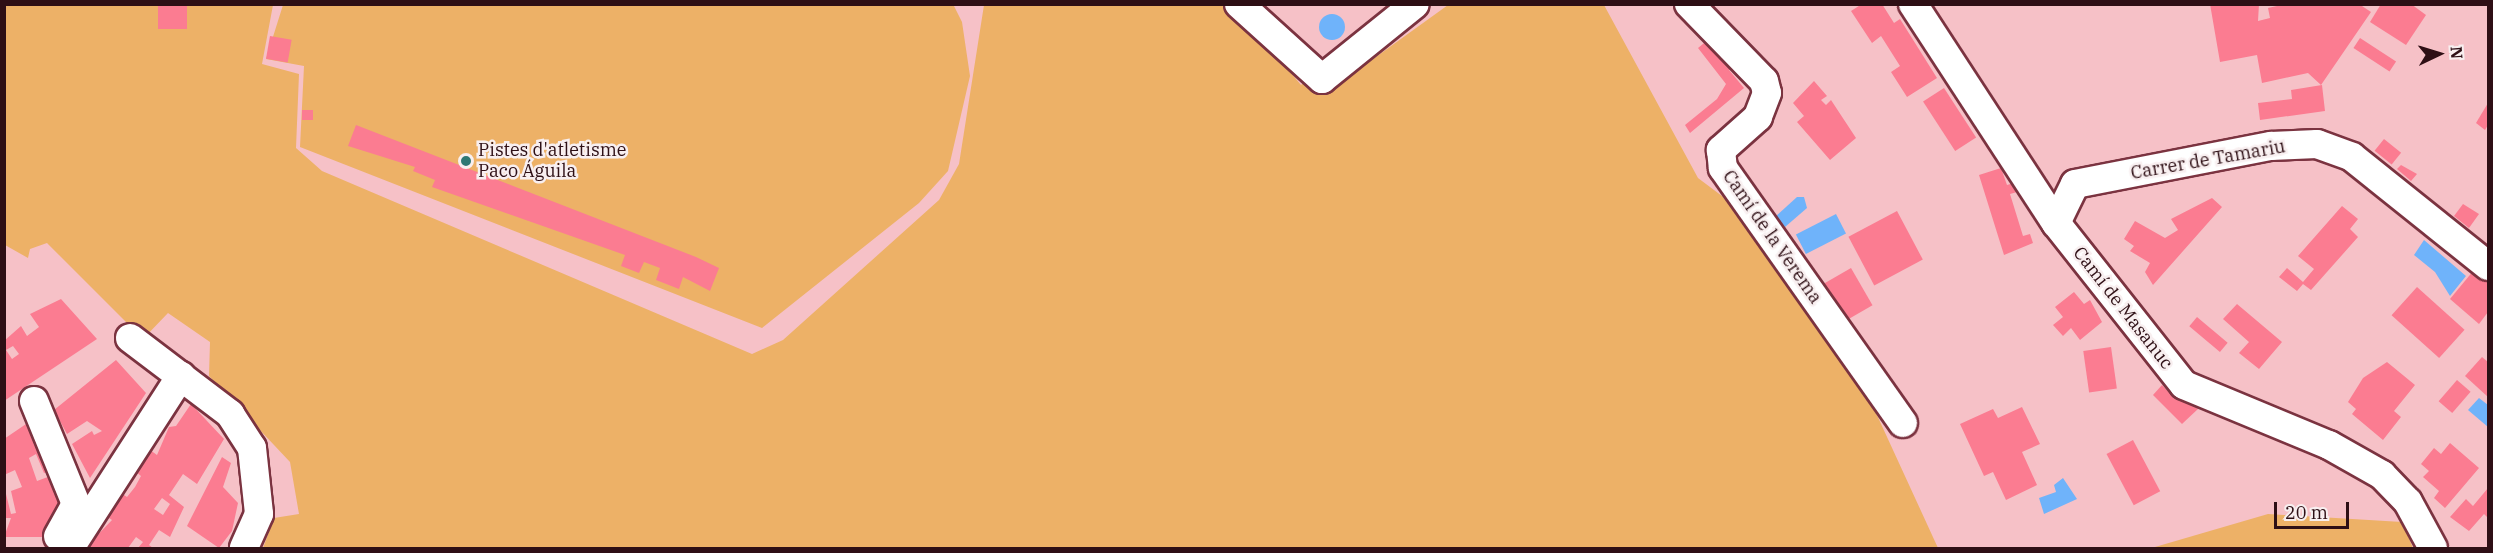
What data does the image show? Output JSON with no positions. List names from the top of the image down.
{
  "streets": {
    "street": ["Carrer de Tamariu", "Camí de la Verema", "Camí de Masanuc"]
  },
  "crossings": [
    ["Carrer de Tamariu", "Camí de Masanuc"]
  ],
  "places": ["Pistes d'atletisme Paco Águila"],
  "scale_bar": "20 m",
  "north": "right"
}
